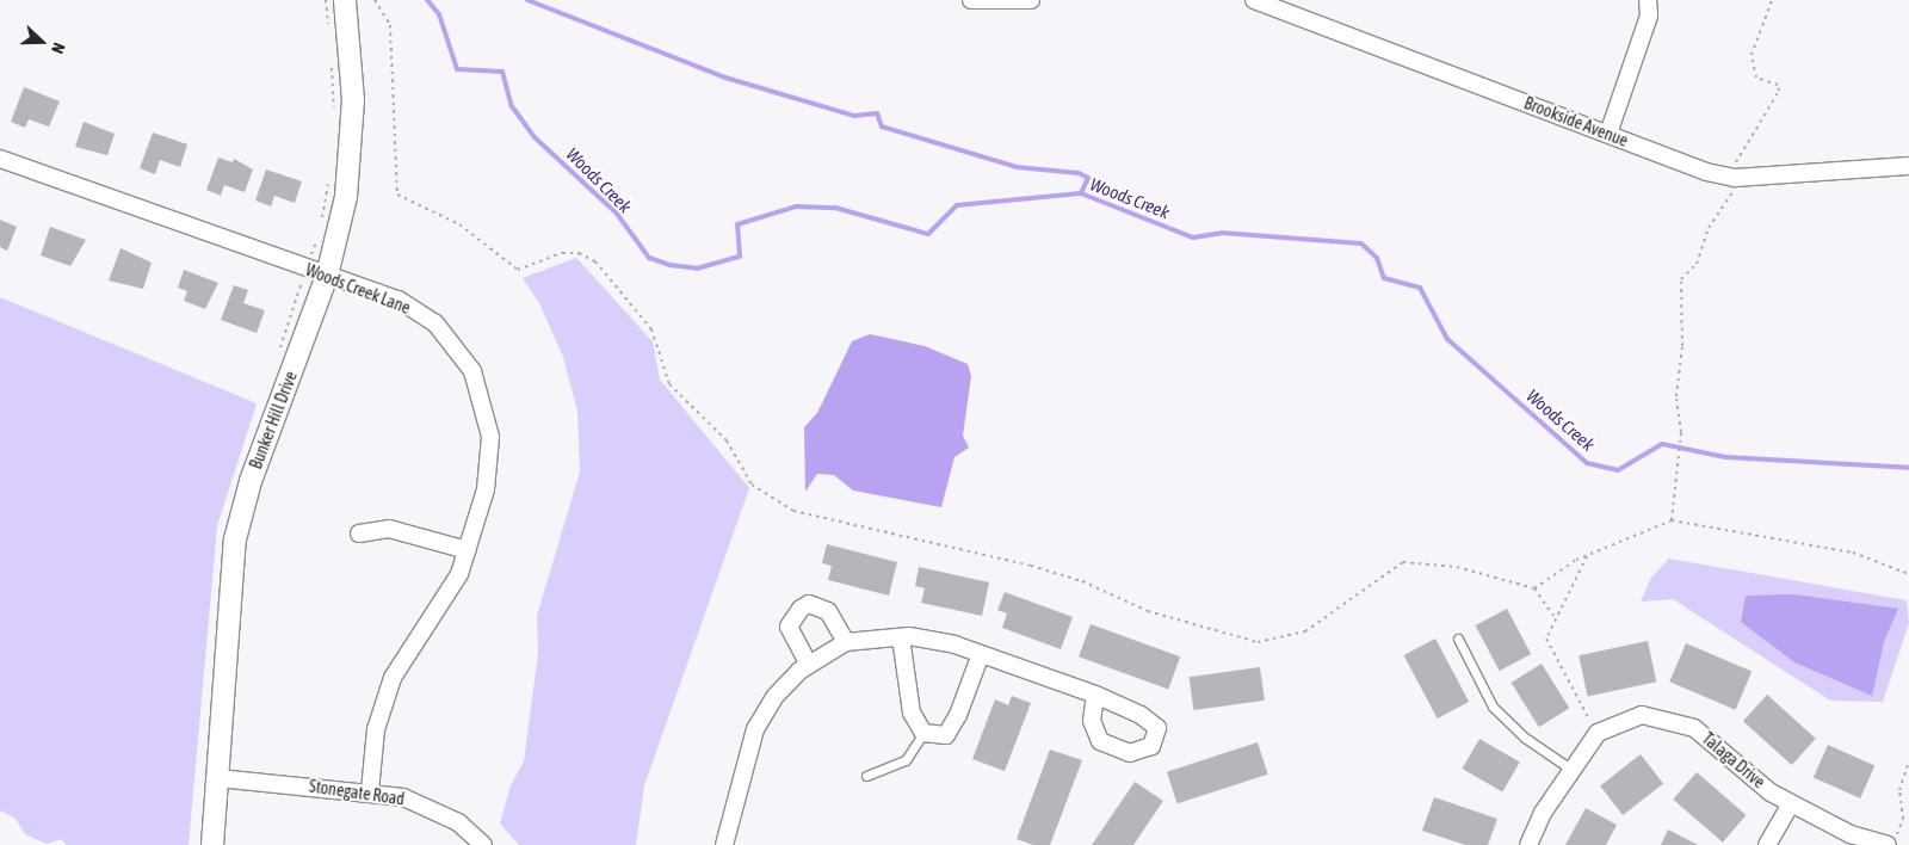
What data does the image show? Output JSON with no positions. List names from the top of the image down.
{
  "streets": {
    "street": [
      "Brookside Avenue",
      "Woods Creek Lane",
      "Bunker Hill Drive",
      "Talaga Drive",
      "Stonegate Road"
    ]
  },
  "crossings": [
    ["Woods Creek Lane", "Bunker Hill Drive"],
    ["Woods Creek Lane", "Stonegate Road"],
    ["Bunker Hill Drive", "Stonegate Road"]
  ],
  "water": ["Woods Creek"],
  "north": "right"
}
